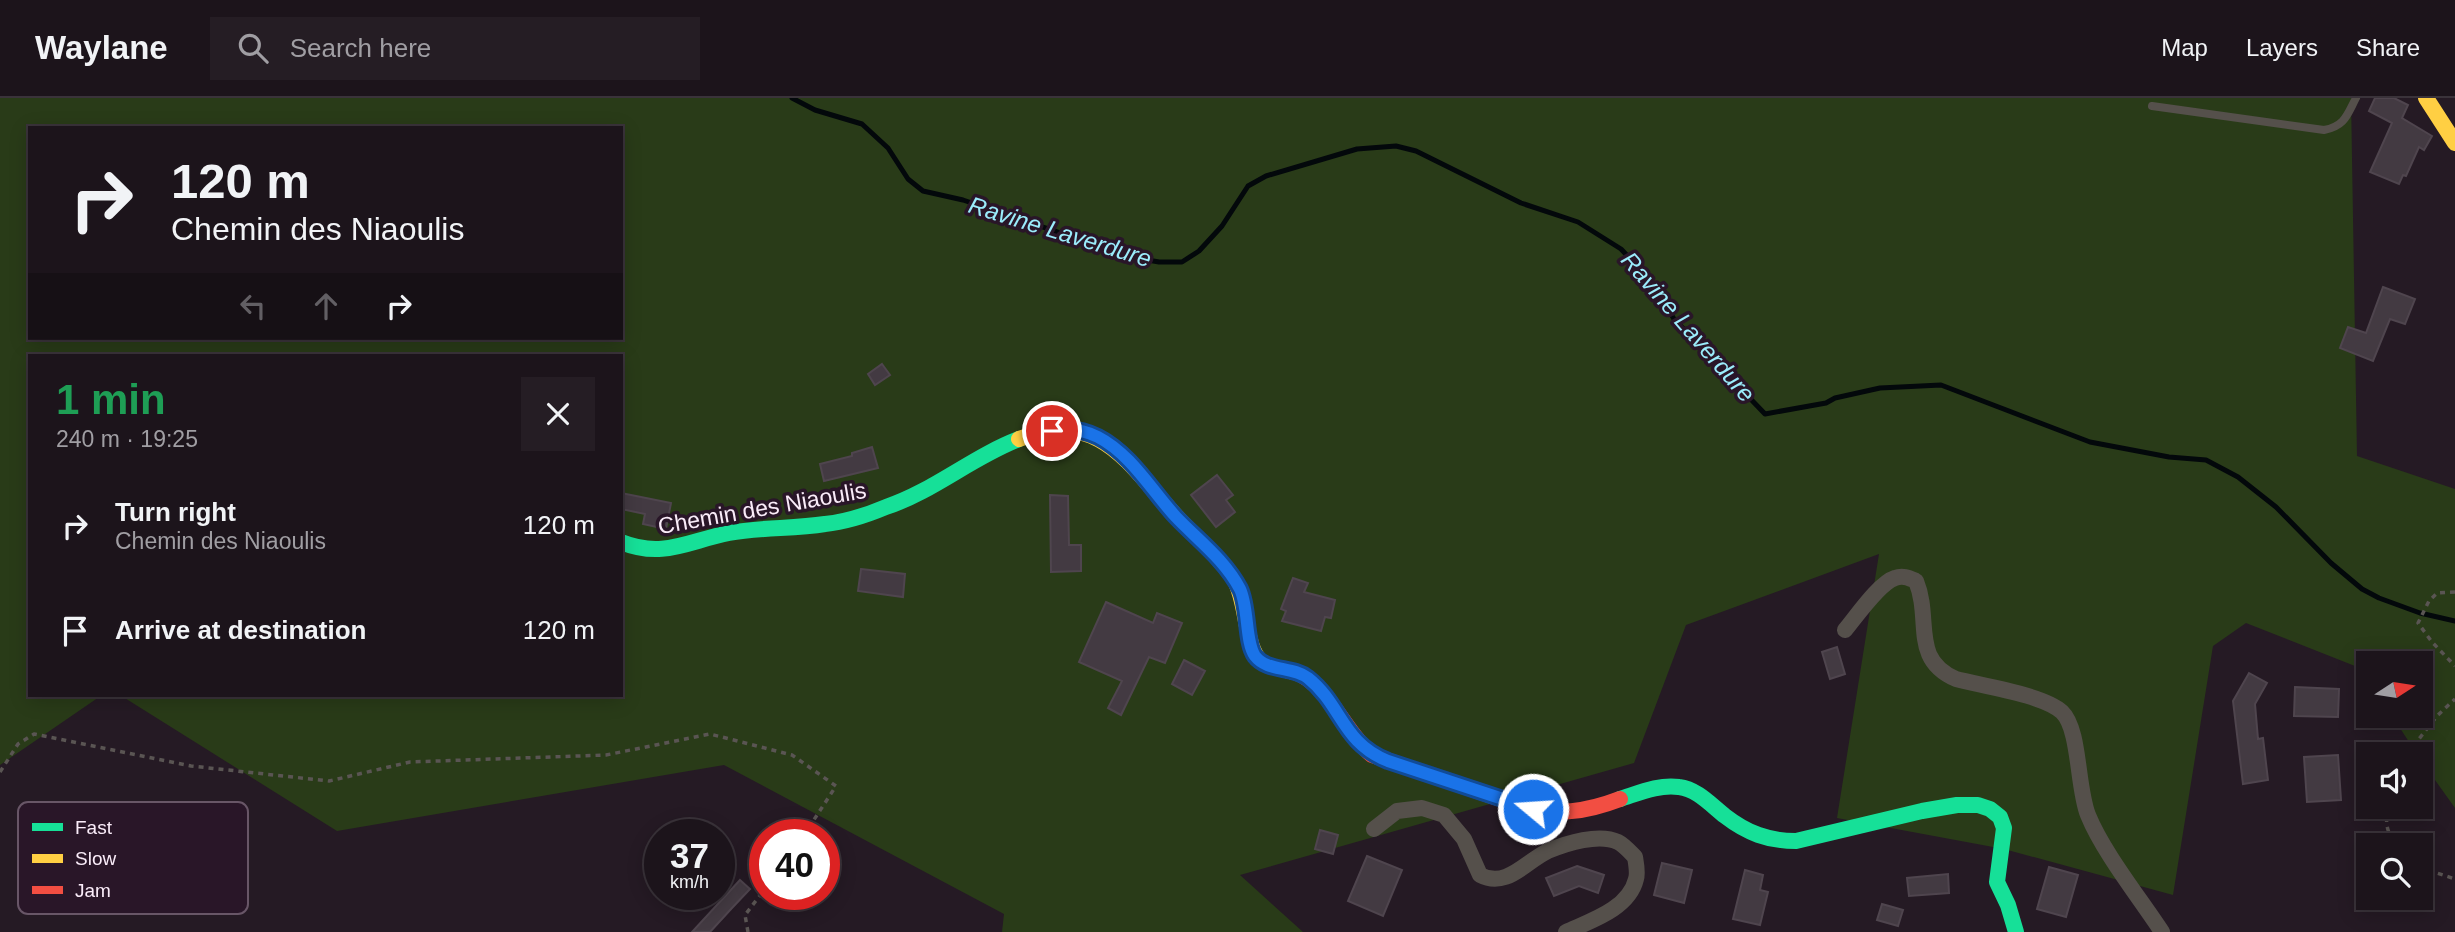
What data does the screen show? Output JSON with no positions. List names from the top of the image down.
{
  "streets": {
    "street": ["Chemin des Niaoulis"]
  },
  "water": ["Ravine Laverdure"],
  "legend": ["Fast", "Slow", "Jam"],
  "north": "right",
  "page": {
    "header": "Waylane",
    "search": "Search here",
    "nav": ["Map", "Layers", "Share"],
    "turn": ["120 m", "Chemin des Niaoulis"],
    "heading": ["1 min", "240 m · 19:25"],
    "list": [
      {
        "name": "Turn right",
        "note": "Chemin des Niaoulis",
        "value": "120 m"
      },
      {
        "name": "Arrive at destination",
        "value": "120 m"
      }
    ],
    "speed": "37 km/h",
    "limit": "40"
  }
}
